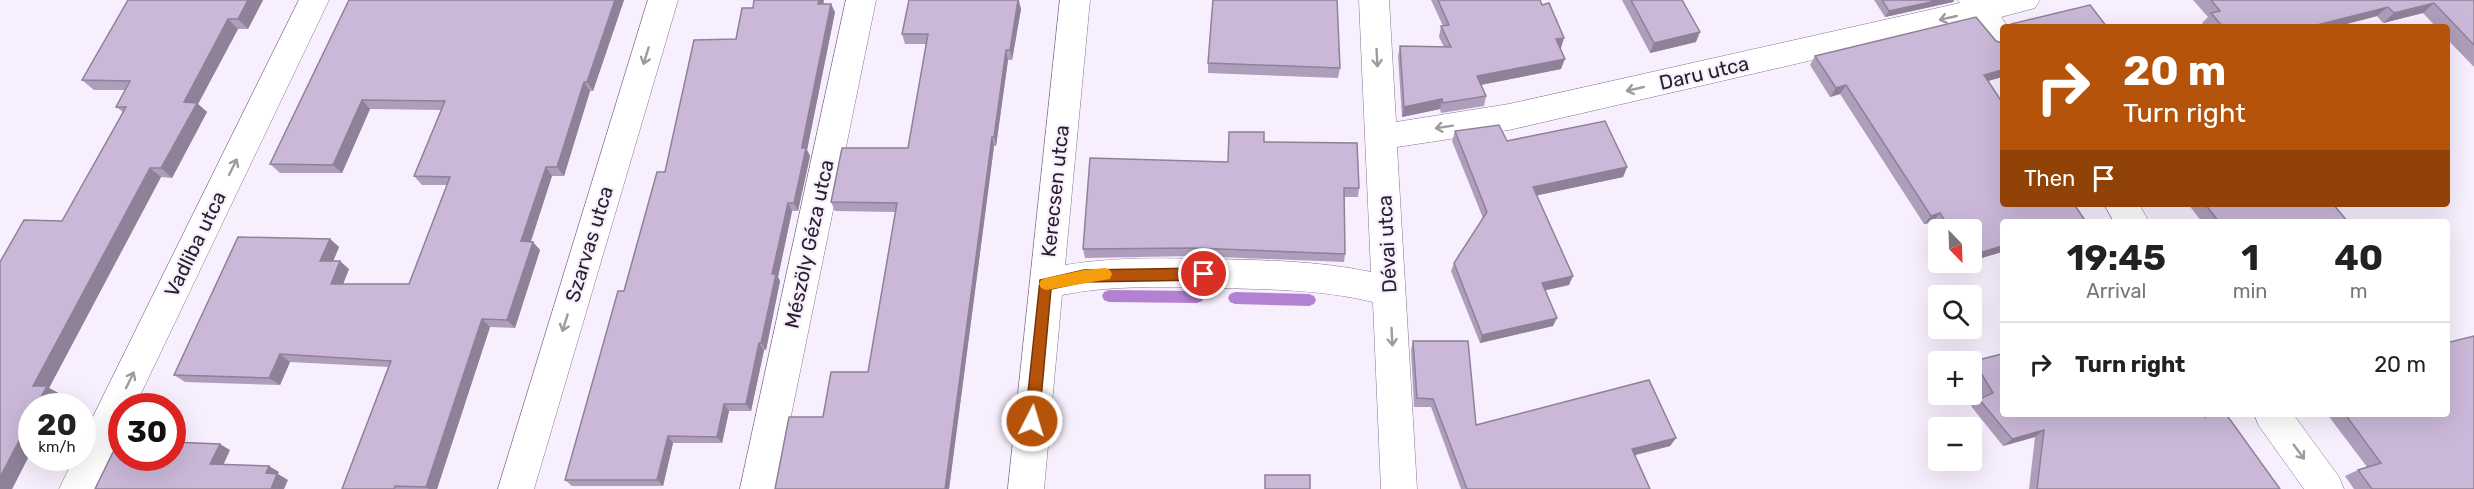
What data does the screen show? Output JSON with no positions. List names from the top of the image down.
{
  "streets": {
    "street": [
      "Daru utca",
      "Kerecsen utca",
      "Vadliba utca",
      "Szarvas utca",
      "Mészöly Géza utca",
      "Dévai utca"
    ]
  },
  "crossings": [
    ["Daru utca", "Dévai utca"]
  ],
  "one_way": [
    "Daru utca",
    "Vadliba utca",
    "Szarvas utca",
    "Dévai utca"
  ],
  "north": "bottom right",
  "page": {
    "turn": ["20 m", "Turn right"],
    "then": "Then",
    "map_buttons": ["+", "−"],
    "eta": [
      "19:45",
      "Arrival",
      "1",
      "min",
      "40",
      "m"
    ],
    "list": [
      {
        "name": "Turn right",
        "value": "20 m"
      }
    ],
    "speed": "20 km/h",
    "limit": "30"
  }
}
